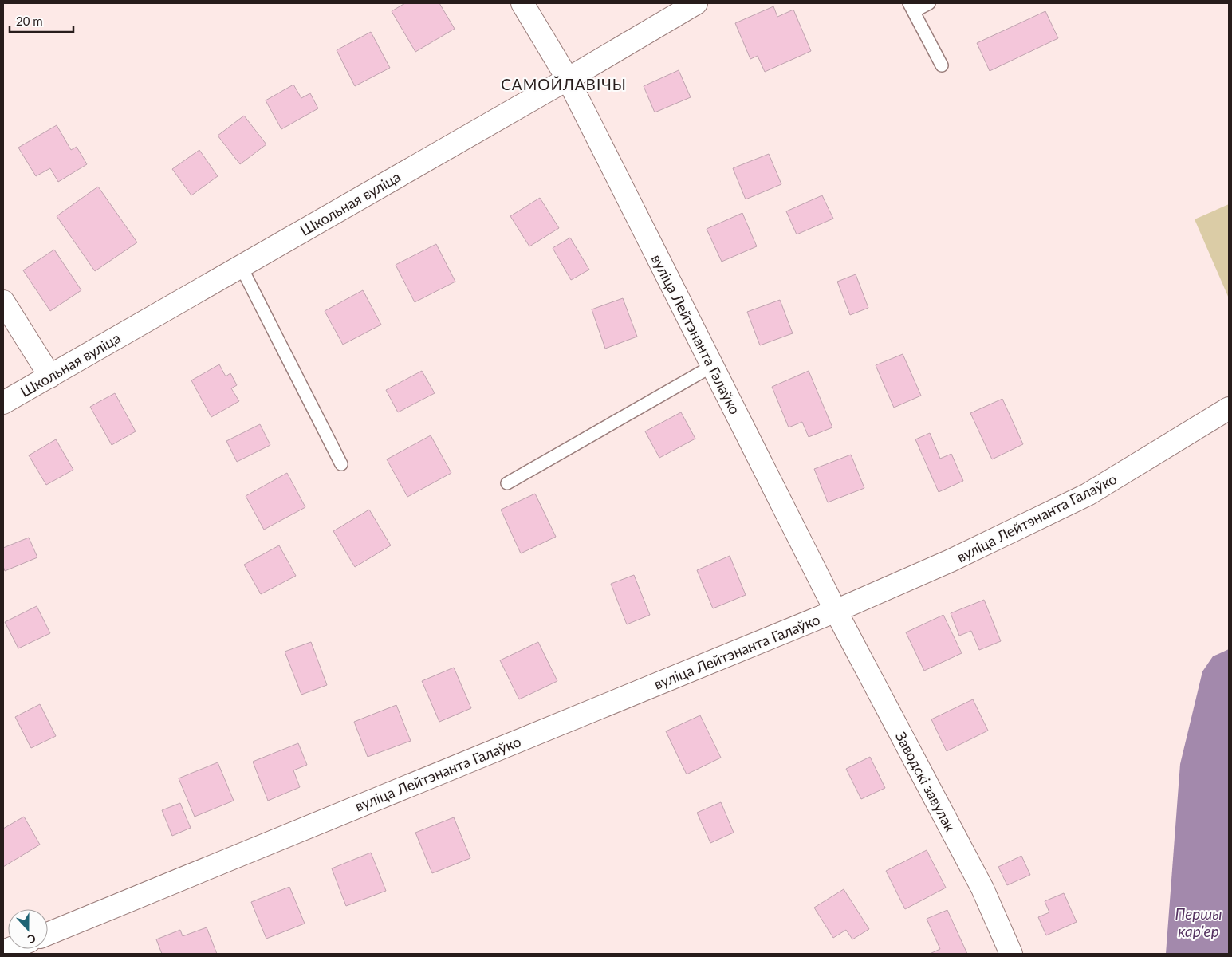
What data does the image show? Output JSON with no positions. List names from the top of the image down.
{
  "streets": {
    "street": ["Школьная вуліца", "вуліца Лейтэнанта Галаўко", "Заводскі завулак"]
  },
  "crossings": [
    ["Школьная вуліца", "вуліца Лейтэнанта Галаўко"],
    ["вуліца Лейтэнанта Галаўко", "Заводскі завулак"]
  ],
  "districts": ["САМОЙЛАВІЧЫ"],
  "water": ["Першы карʼер"],
  "scale_bar": "20 m",
  "north": "bottom"
}
